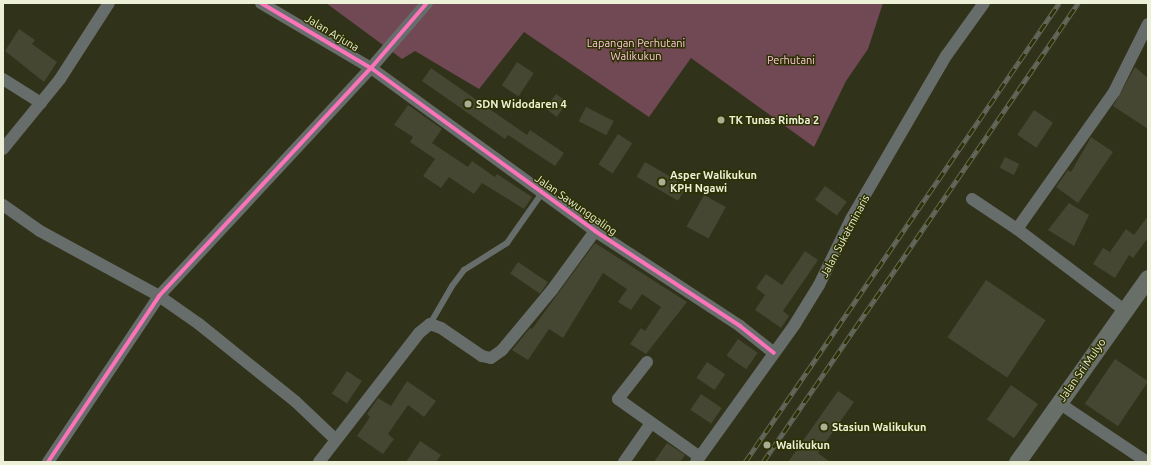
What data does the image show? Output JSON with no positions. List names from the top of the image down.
{
  "streets": {
    "main road": ["Jalan Sri Mulyo"],
    "street": ["Jalan Arjuna", "Jalan Sawunggaling", "Jalan Sukatminaris"]
  },
  "crossings": [
    ["Jalan Arjuna", "Jalan Sawunggaling"],
    ["Jalan Sawunggaling", "Jalan Sukatminaris"]
  ],
  "parks": ["Lapangan Perhutani Walikukun", "Perhutani"],
  "places": [
    "SDN Widodaren 4",
    "TK Tunas Rimba 2",
    "Asper Walikukun KPH Ngawi",
    "Stasiun Walikukun",
    "Walikukun"
  ]
}
